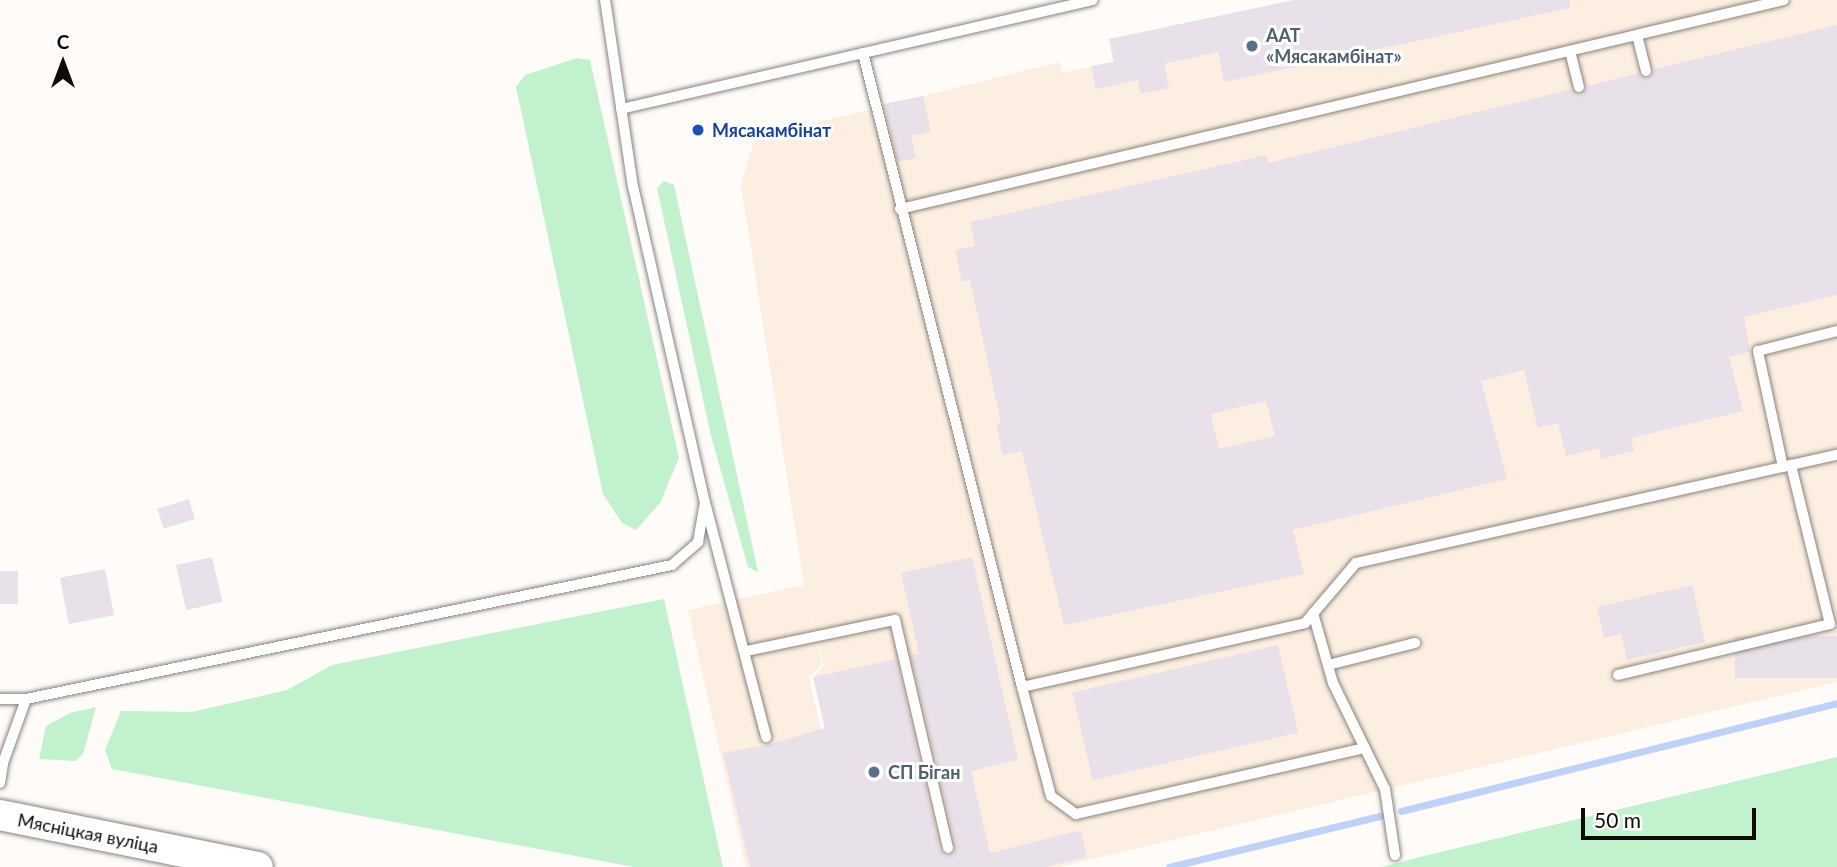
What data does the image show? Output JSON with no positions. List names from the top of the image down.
{
  "streets": {
    "main road": ["Мясніцкая вуліца"]
  },
  "places": ["ААТ «Мясакамбінат»", "Мясакамбінат", "СП Біган"],
  "scale_bar": "50 m",
  "north": "top"
}
